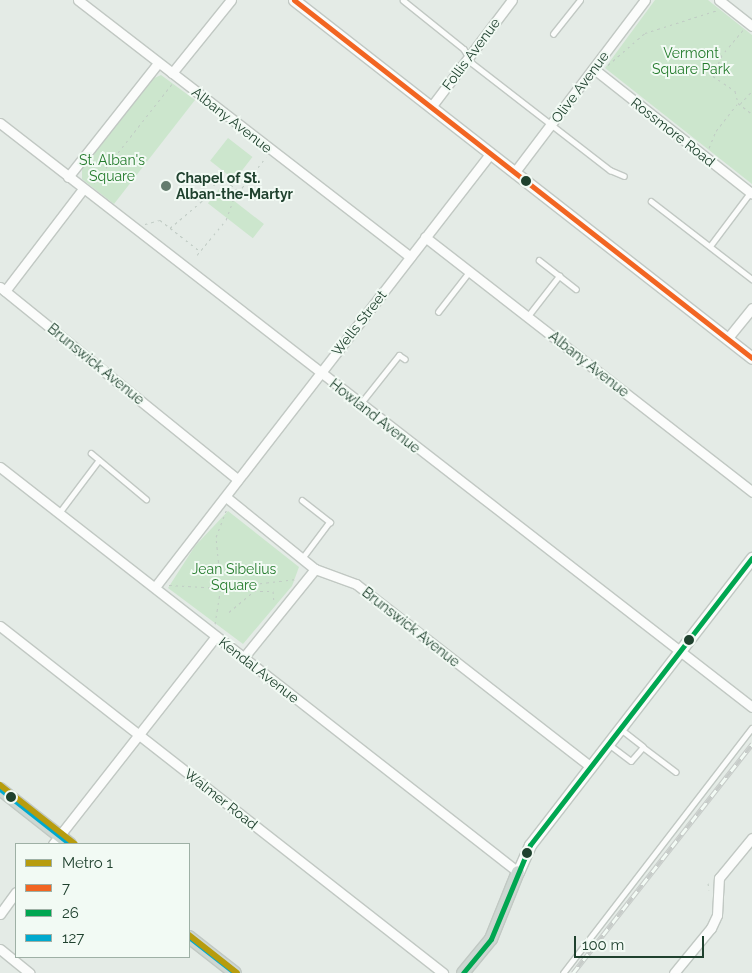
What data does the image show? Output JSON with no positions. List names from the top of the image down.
{
  "streets": {
    "street": [
      "Follis Avenue",
      "Olive Avenue",
      "Albany Avenue",
      "Rossmore Road",
      "Wells Street",
      "Brunswick Avenue",
      "Howland Avenue",
      "Kendal Avenue",
      "Walmer Road"
    ]
  },
  "crossings": [
    ["Olive Avenue", "Rossmore Road"],
    ["Albany Avenue", "Wells Street"],
    ["Wells Street", "Brunswick Avenue"],
    ["Wells Street", "Howland Avenue"],
    ["Wells Street", "Kendal Avenue"]
  ],
  "parks": ["Vermont Square Park", "St. Alban's Square", "Jean Sibelius Square"],
  "places": ["Chapel of St. Alban-the-Martyr"],
  "lines": [
    "transit line 7",
    "transit line 26",
    "metro line 1",
    "transit line 127"
  ],
  "legend": [
    "Metro 1",
    "7",
    "26",
    "127"
  ],
  "scale_bar": "100 m"
}
